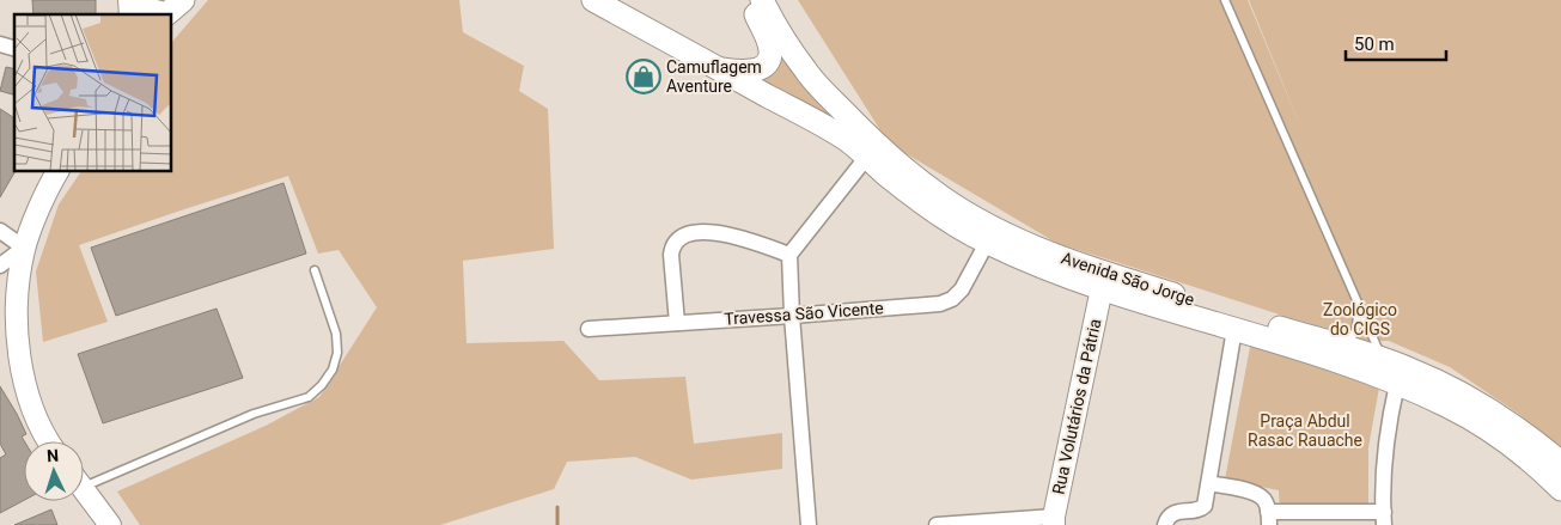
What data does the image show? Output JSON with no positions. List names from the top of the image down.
{
  "streets": {
    "main road": ["Avenida São Jorge"],
    "street": ["Travessa São Vicente", "Rua Volutários da Pátria"]
  },
  "crossings": [
    ["Avenida São Jorge", "Travessa São Vicente"],
    ["Avenida São Jorge", "Rua Volutários da Pátria"]
  ],
  "parks": ["Zoológico do CIGS", "Praça Abdul Rasac Rauache"],
  "places": {
    "shop": ["Camuflagem Aventure"]
  },
  "scale_bar": "50 m",
  "north": "top"
}
